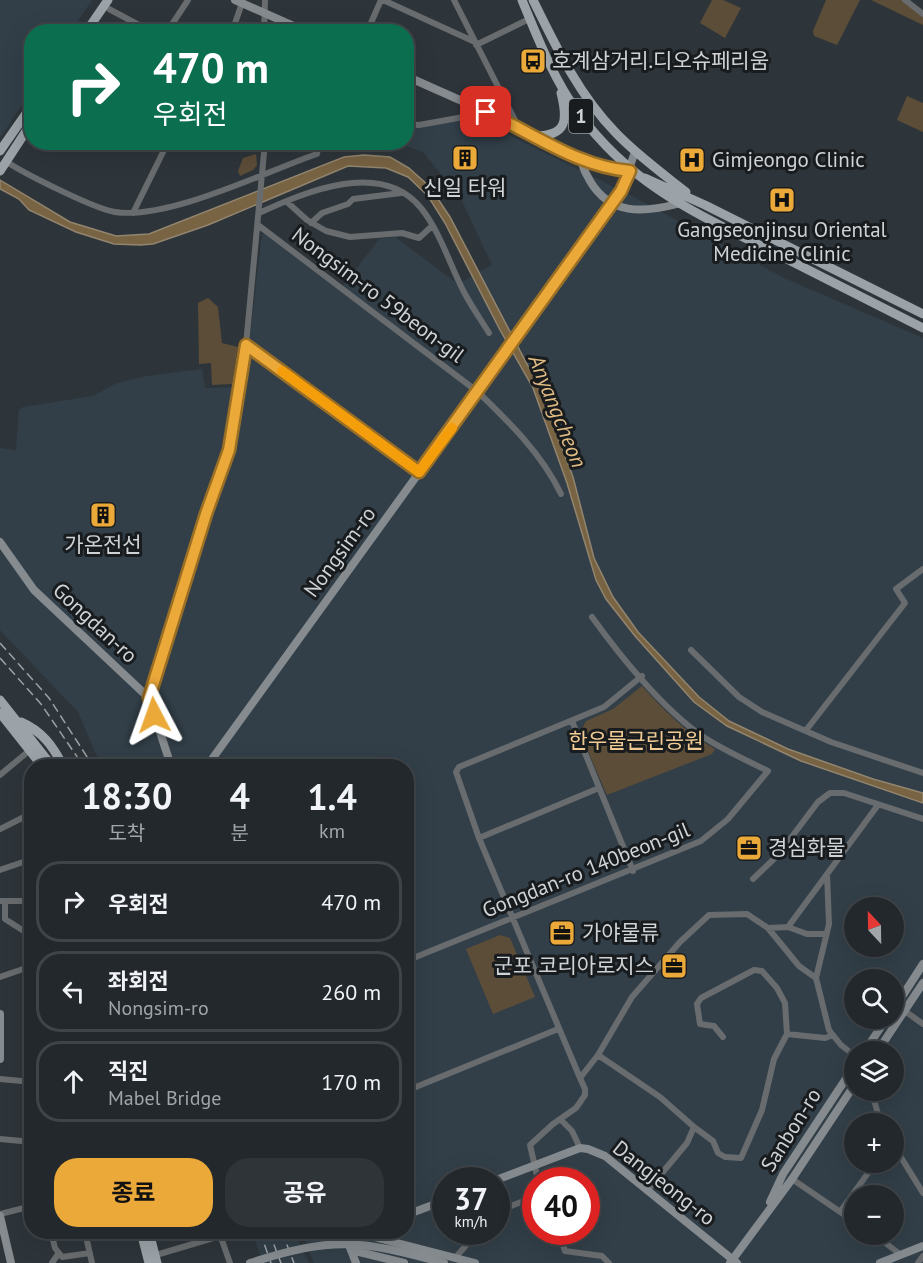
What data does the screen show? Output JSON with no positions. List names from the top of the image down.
{
  "streets": {
    "main road": ["1"],
    "street": [
      "Nongsim-ro 59beon-gil",
      "Nongsim-ro",
      "Gongdan-ro",
      "Gongdan-ro 140beon-gil",
      "Sanbon-ro",
      "Dangjeong-ro"
    ]
  },
  "crossings": [
    ["Nongsim-ro 59beon-gil", "Nongsim-ro"],
    ["Sanbon-ro", "Dangjeong-ro"]
  ],
  "water": ["Anyangcheon"],
  "parks": ["한우물근린공원"],
  "places": {
    "bus stop": ["호계삼거리.디오슈페리움"],
    "building": ["신일 타워", "가온전선"],
    "hospital": ["Gimjeongo Clinic", "Gangseonjinsu Oriental Medicine Clinic"],
    "office": ["경심화물", "가야물류", "군포 코리아로지스"]
  },
  "north": "top",
  "page": {
    "turn": ["470 m", "우회전"],
    "eta": [
      "18:30",
      "도착",
      "4",
      "분",
      "1.4",
      "km"
    ],
    "list": [
      {
        "name": "우회전",
        "value": "470 m"
      },
      {
        "name": "좌회전",
        "note": "Nongsim-ro",
        "value": "260 m"
      },
      {
        "name": "직진",
        "note": "Mabel Bridge",
        "value": "170 m"
      }
    ],
    "map_buttons": ["+", "−"],
    "buttons": ["종료", "공유"],
    "speed": "37 km/h",
    "limit": "40"
  }
}
